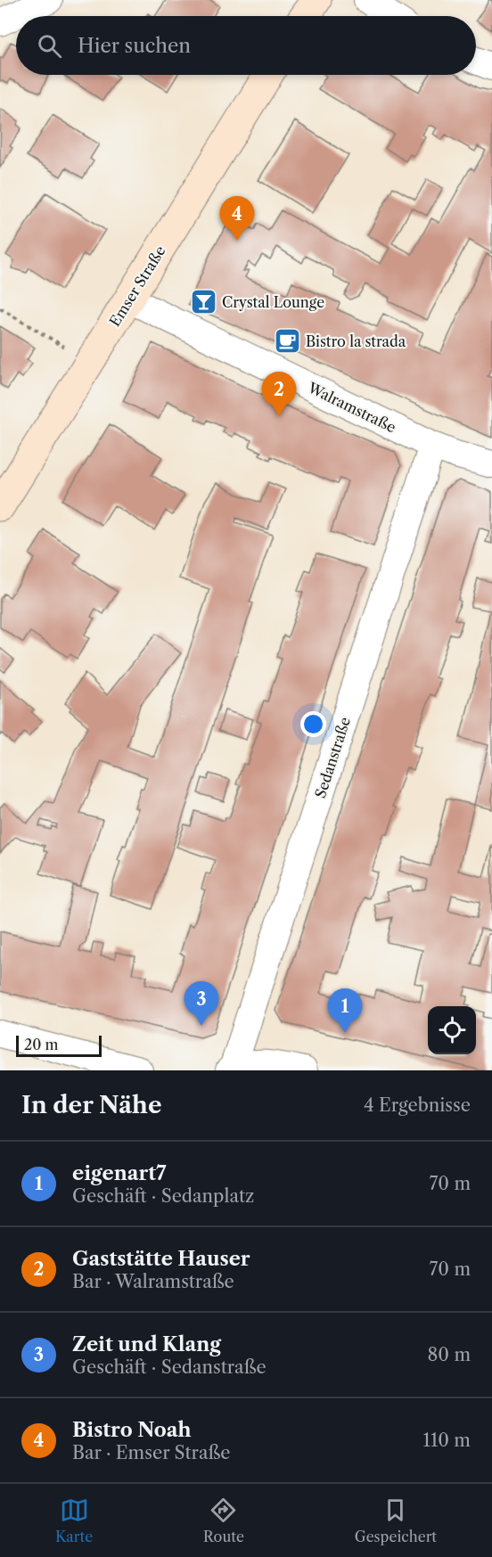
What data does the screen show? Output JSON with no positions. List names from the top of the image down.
{
  "streets": {
    "street": ["Emser Straße", "Walramstraße", "Sedanstraße"]
  },
  "crossings": [
    ["Emser Straße", "Walramstraße"],
    ["Walramstraße", "Sedanstraße"]
  ],
  "places": {
    "bar": ["Crystal Lounge"],
    "cafe": ["Bistro la strada"]
  },
  "scale_bar": "20 m",
  "page": {
    "search": "Hier suchen",
    "pins": [
      "4",
      "2",
      "3",
      "1"
    ],
    "scale": "20 m",
    "heading": ["In der Nähe", "4 Ergebnisse"],
    "list": [
      {
        "mark": "1",
        "name": "eigenart7",
        "note": "Geschäft · Sedanplatz",
        "value": "70 m"
      },
      {
        "mark": "2",
        "name": "Gaststätte Hauser",
        "note": "Bar · Walramstraße",
        "value": "70 m"
      },
      {
        "mark": "3",
        "name": "Zeit und Klang",
        "note": "Geschäft · Sedanstraße",
        "value": "80 m"
      },
      {
        "mark": "4",
        "name": "Bistro Noah",
        "note": "Bar · Emser Straße",
        "value": "110 m"
      }
    ],
    "nav": ["Karte", "Route", "Gespeichert"]
  }
}
